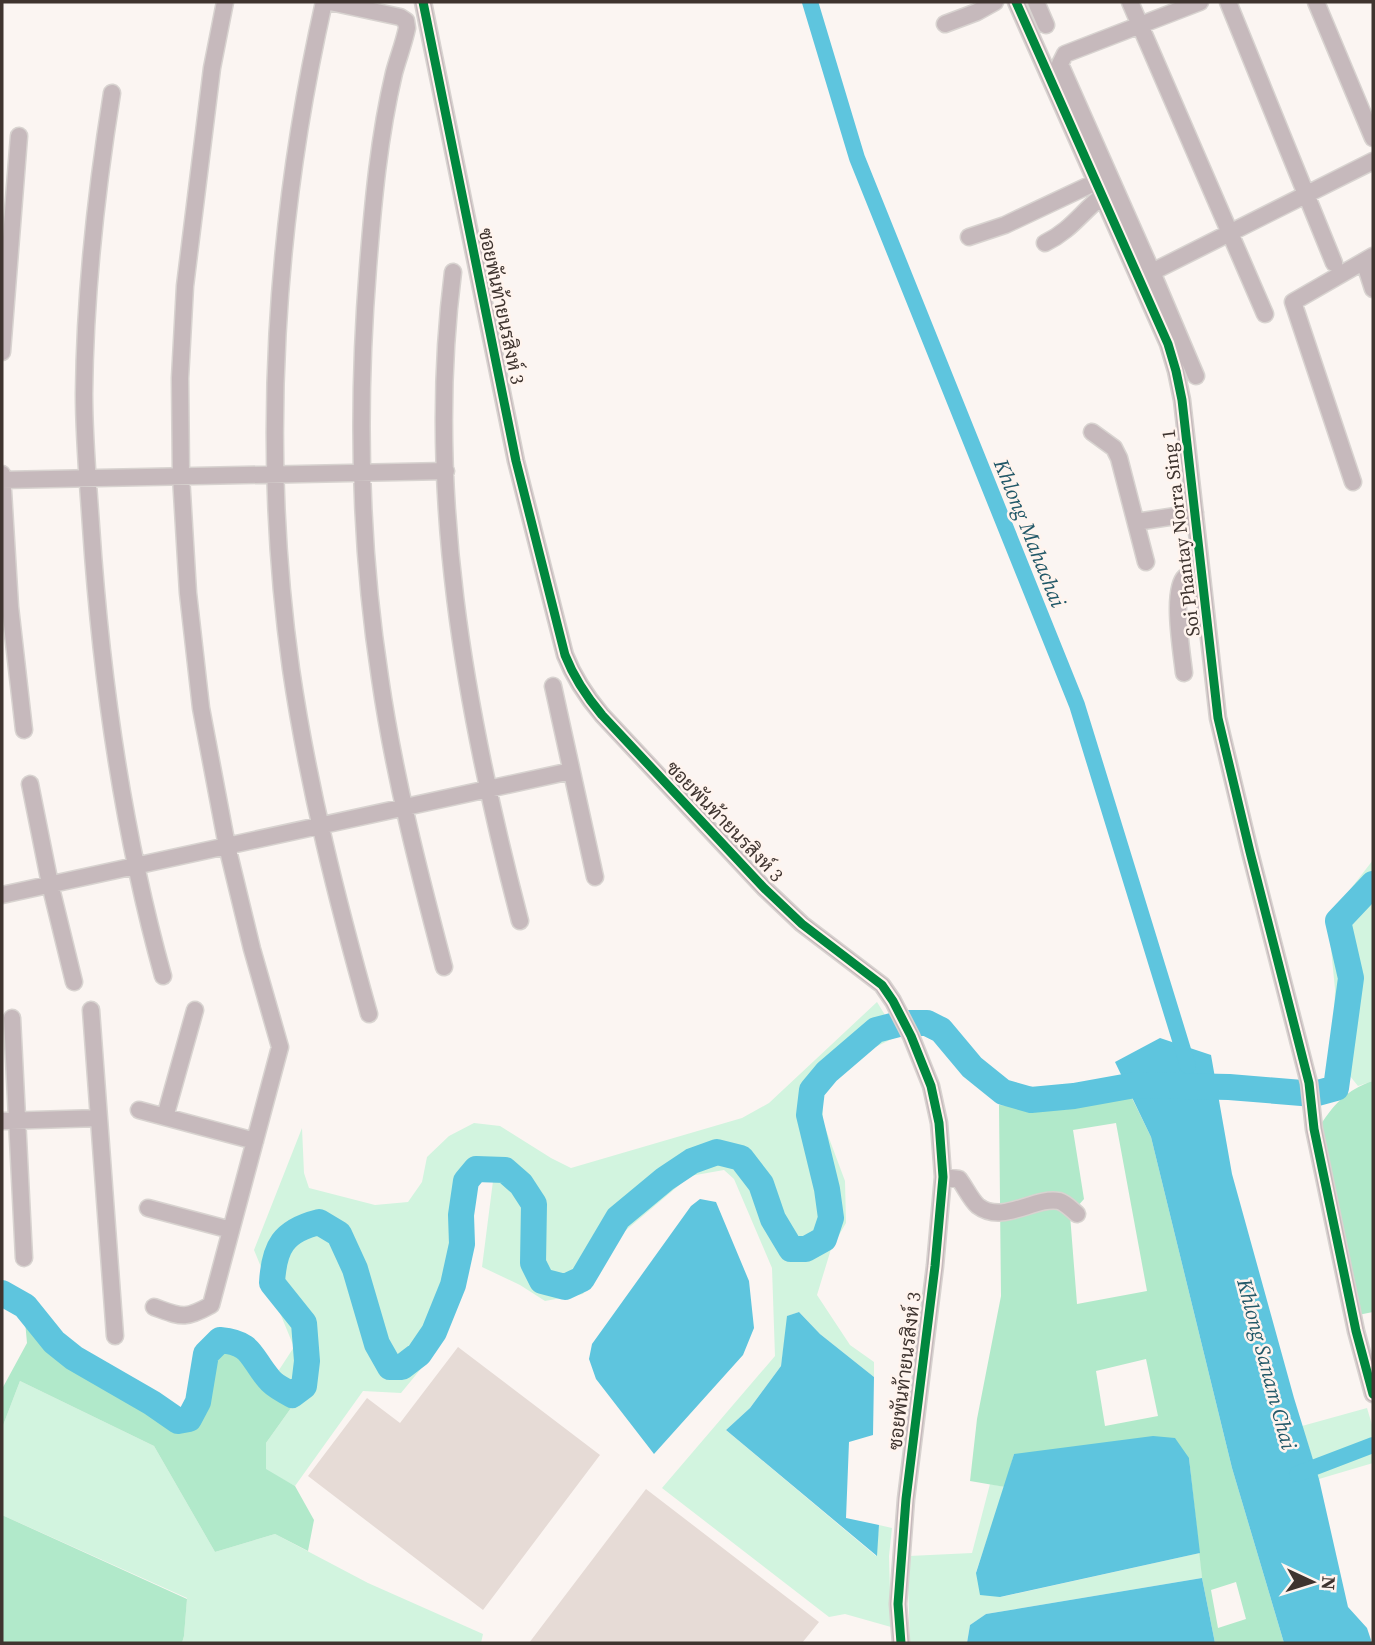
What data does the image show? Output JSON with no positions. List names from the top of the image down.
{
  "streets": {
    "street": ["ซอยพันท้ายนรสิงห์ 3", "Soi Phantay Norra Sing 1"]
  },
  "water": ["Khlong Mahachai", "Khlong Sanam Chai"],
  "north": "right"
}
